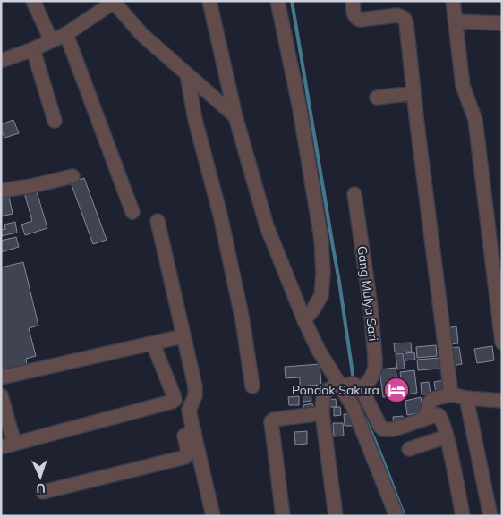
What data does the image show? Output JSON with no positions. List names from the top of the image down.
{
  "streets": {
    "street": ["Gang Mulya Sari"]
  },
  "places": {
    "hotel": ["Pondok Sakura"]
  },
  "north": "bottom"
}
